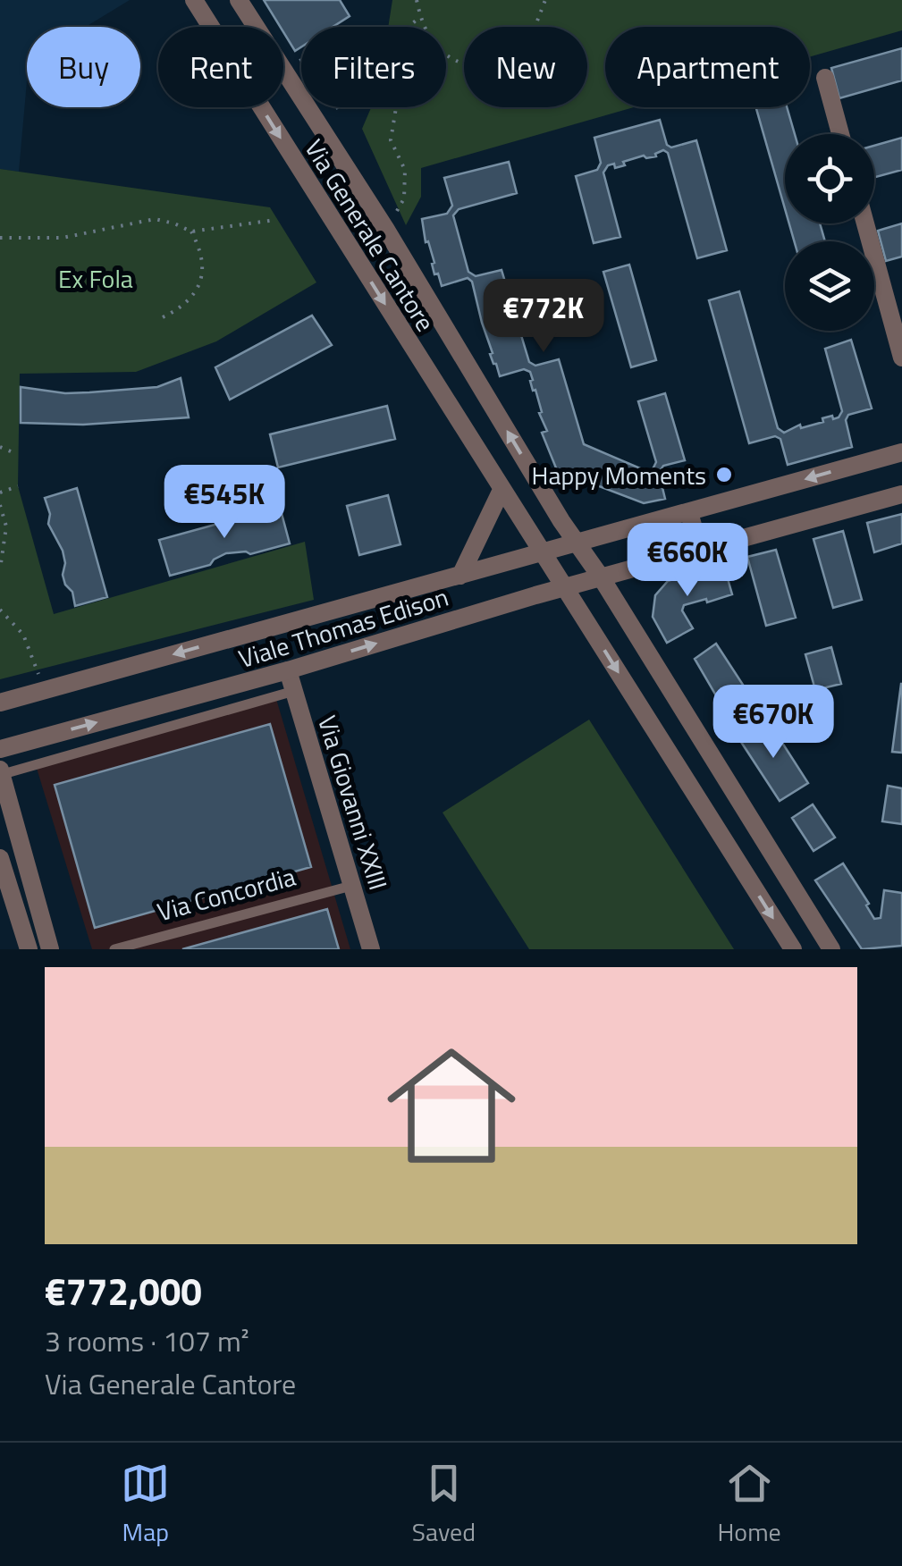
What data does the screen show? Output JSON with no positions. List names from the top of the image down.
{
  "streets": {
    "street": ["Via Generale Cantore", "Viale Thomas Edison", "Via Giovanni XXIII"],
    "lane": ["Via Concordia"]
  },
  "crossings": [
    ["Via Generale Cantore", "Viale Thomas Edison"],
    ["Viale Thomas Edison", "Via Giovanni XXIII"],
    ["Via Giovanni XXIII", "Via Concordia"]
  ],
  "parks": ["Ex Fola"],
  "places": ["Happy Moments"],
  "page": {
    "chip": [
      "Buy",
      "Rent",
      "Filters",
      "New",
      "Apartment"
    ],
    "price": [
      "€772K",
      "€545K",
      "€660K",
      "€670K"
    ],
    "list": [
      {
        "name": "€772,000",
        "note": "3 rooms · 107 m² · Via Generale Cantore"
      }
    ],
    "tabs": ["Map", "Saved", "Home"]
  }
}
